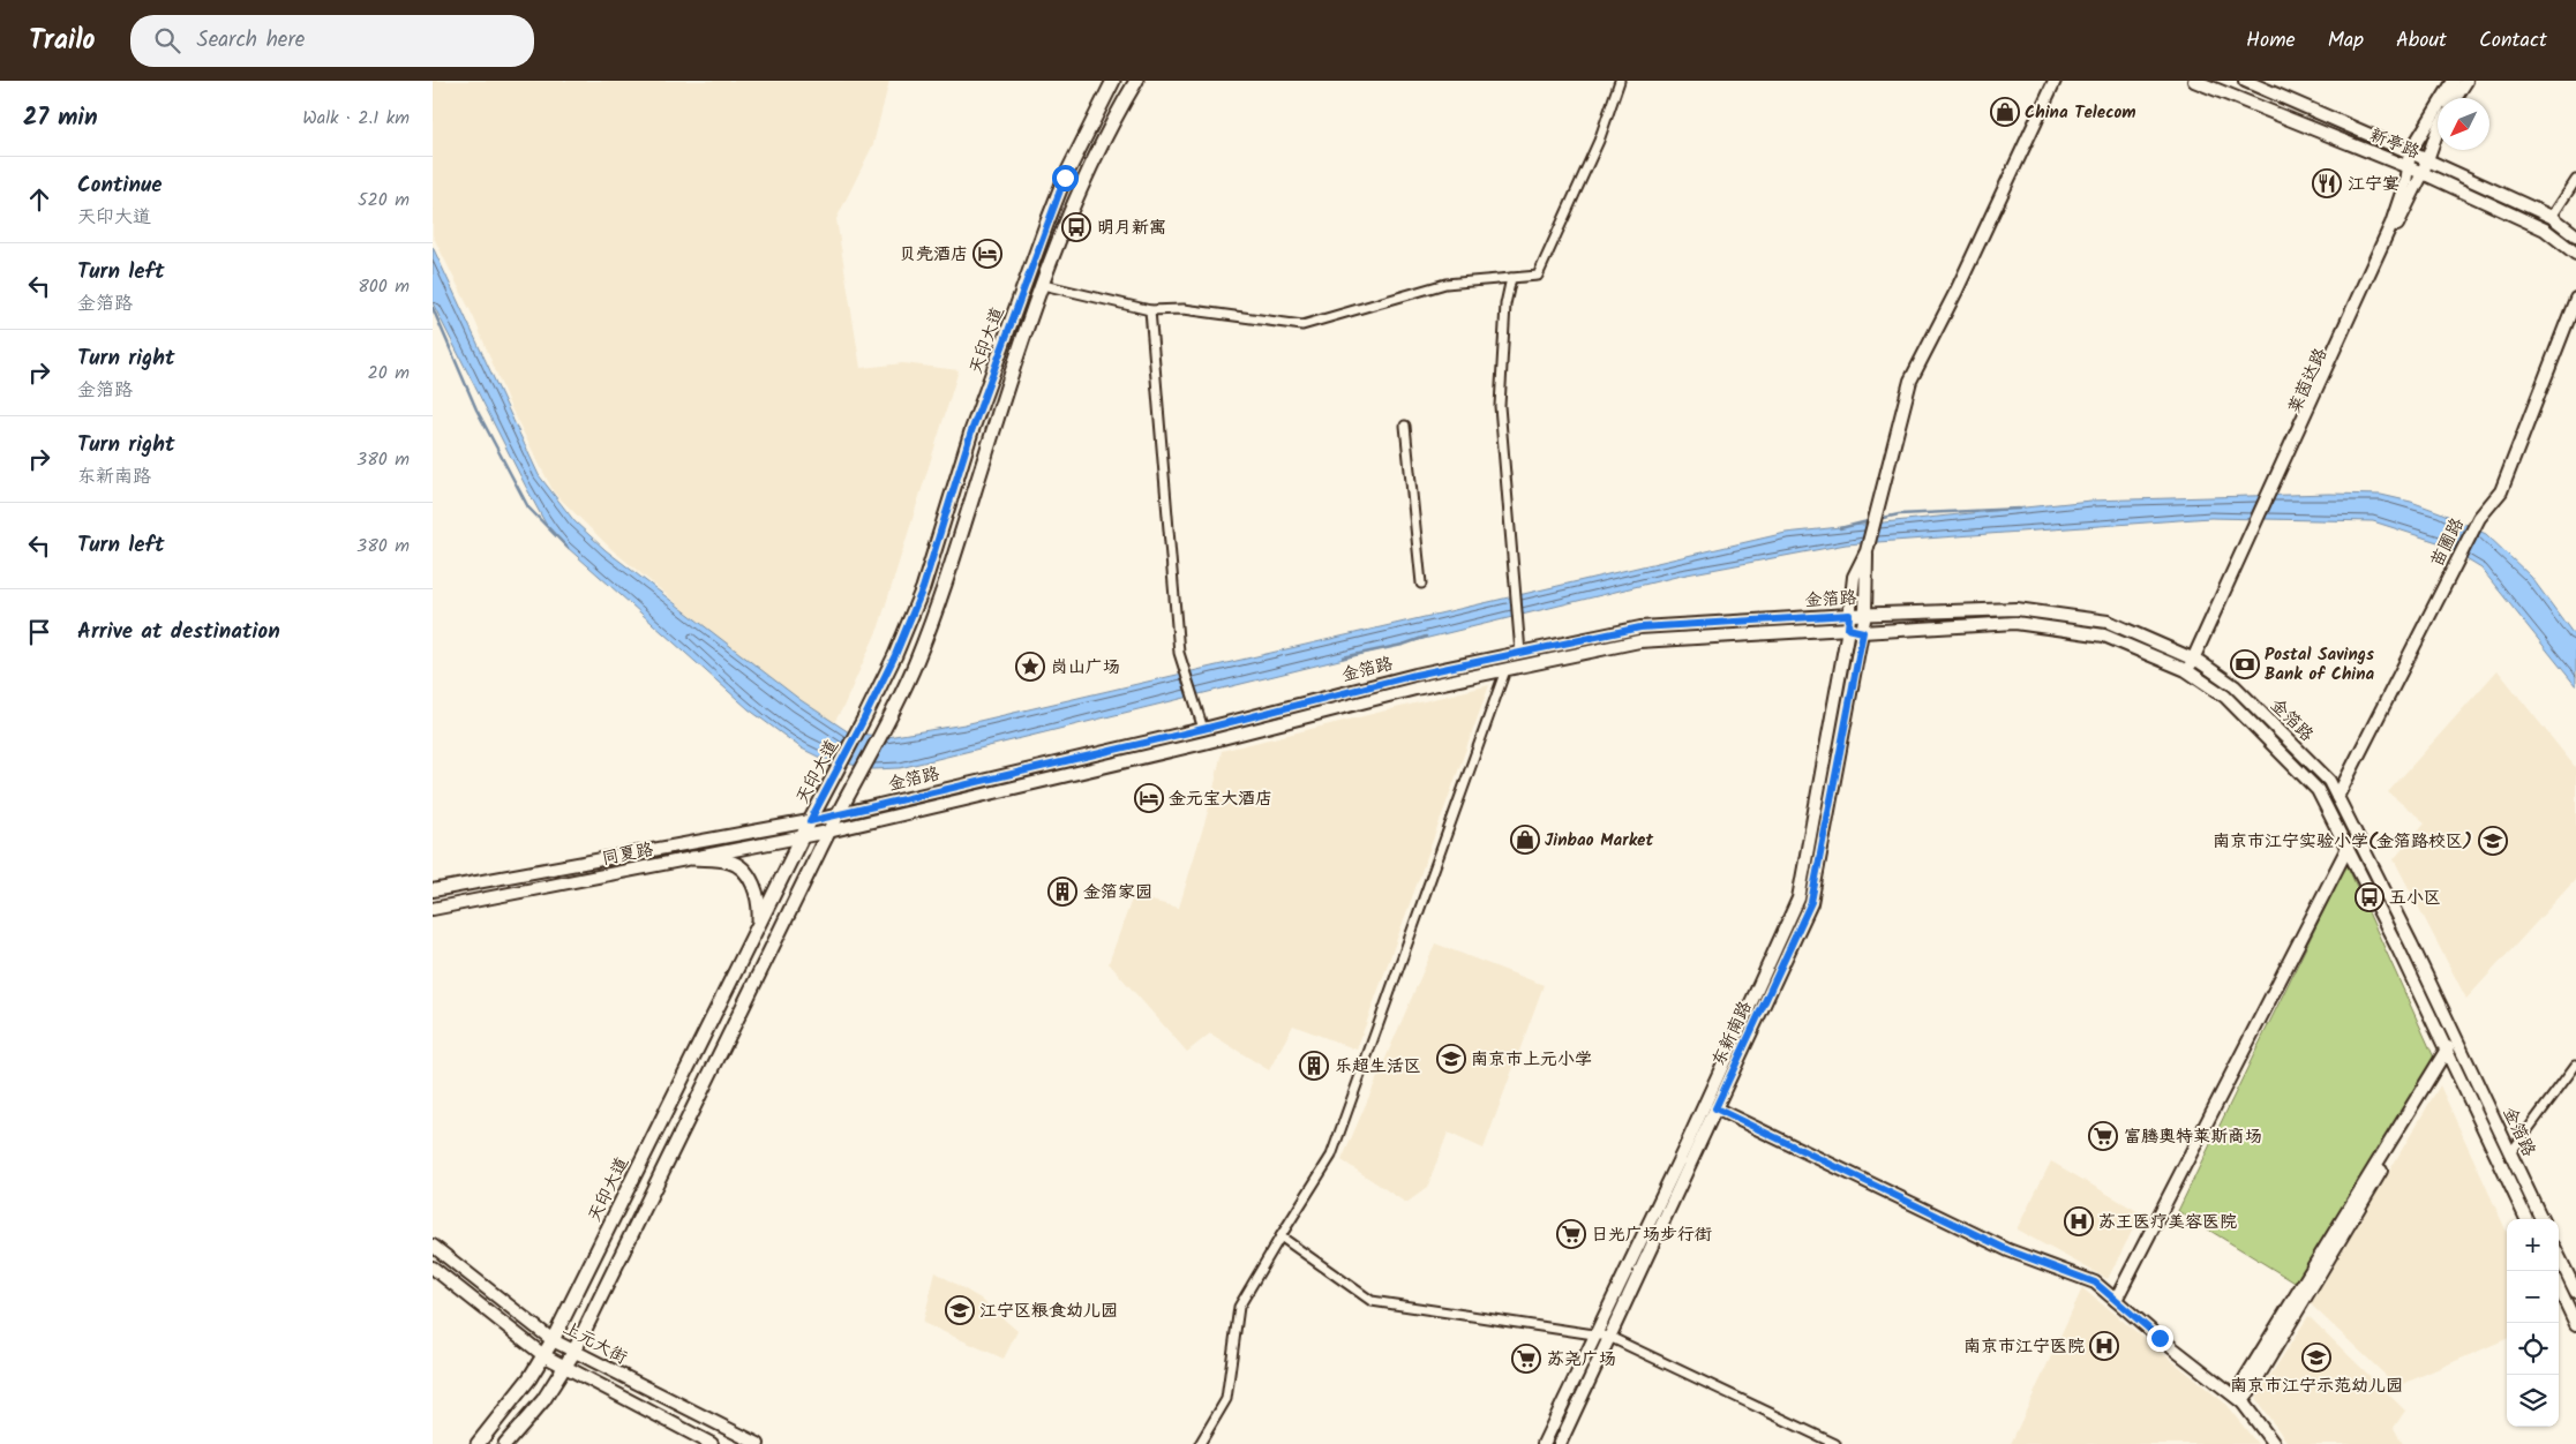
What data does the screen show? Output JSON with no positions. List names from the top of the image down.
{
  "streets": {
    "main road": [
      "新亭路",
      "天印大道",
      "莱茵达路",
      "苗圃路",
      "金箔路",
      "同夏路",
      "东新南路",
      "上元大街"
    ]
  },
  "crossings": [
    ["新亭路", "莱茵达路"],
    ["天印大道", "金箔路"],
    ["天印大道", "同夏路"],
    ["天印大道", "上元大街"],
    ["莱茵达路", "金箔路"],
    ["苗圃路", "金箔路"],
    ["金箔路", "同夏路"],
    ["金箔路", "东新南路"]
  ],
  "places": {
    "shop": ["China Telecom", "Jinbao Market"],
    "restaurant": ["江宁宴"],
    "bus stop": ["明月新寓", "五小区"],
    "hotel": ["贝壳酒店", "金元宝大酒店"],
    "bank": ["Postal Savings Bank of China"],
    "place": ["岗山广场"],
    "school or university": [
      "南京市江宁实验小学(金箔路校区)",
      "南京市上元小学",
      "江宁区粮食幼儿园",
      "南京市江宁示范幼儿园"
    ],
    "building": ["金箔家园", "乐超生活区"],
    "supermarket": ["富腾奥特莱斯商场", "日光广场步行街", "苏尧广场"],
    "hospital": ["苏王医疗美容医院", "南京市江宁医院"]
  },
  "north": "bottom left",
  "page": {
    "header": "Trailo",
    "search": "Search here",
    "nav": [
      "Home",
      "Map",
      "About",
      "Contact"
    ],
    "heading": ["27 min", "Walk · 2.1 km"],
    "list": [
      ["Continue", "天印大道", "520 m"],
      ["Turn left", "金箔路", "800 m"],
      ["Turn right", "金箔路", "20 m"],
      ["Turn right", "东新南路", "380 m"],
      ["Turn left", "380 m"],
      "Arrive at destination"
    ],
    "map_buttons": ["+", "−"]
  }
}
